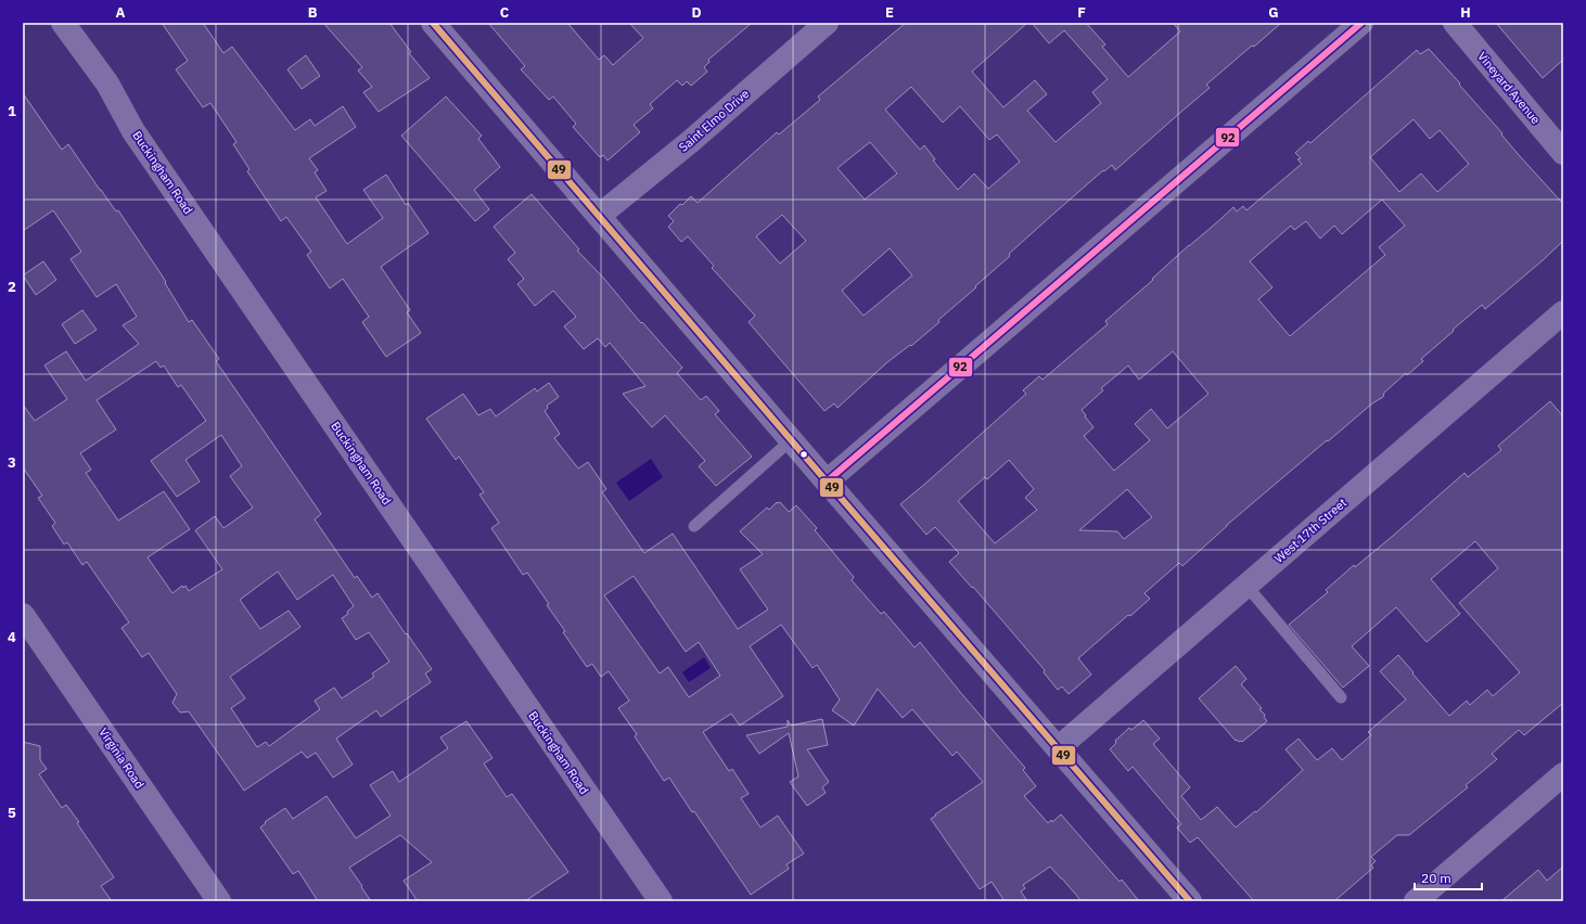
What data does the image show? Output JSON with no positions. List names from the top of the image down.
{
  "streets": {
    "street": [
      "Vineyard Avenue",
      "Saint Elmo Drive",
      "Buckingham Road",
      "West 17th Street",
      "Virginia Road"
    ]
  },
  "lines": ["transit line 49", "transit line 92"],
  "scale_bar": "20 m",
  "grid": {
    "columns": [
      "A",
      "B",
      "C",
      "D",
      "E",
      "F",
      "G",
      "H"
    ],
    "rows": [
      "1",
      "2",
      "3",
      "4",
      "5"
    ]
  }
}
